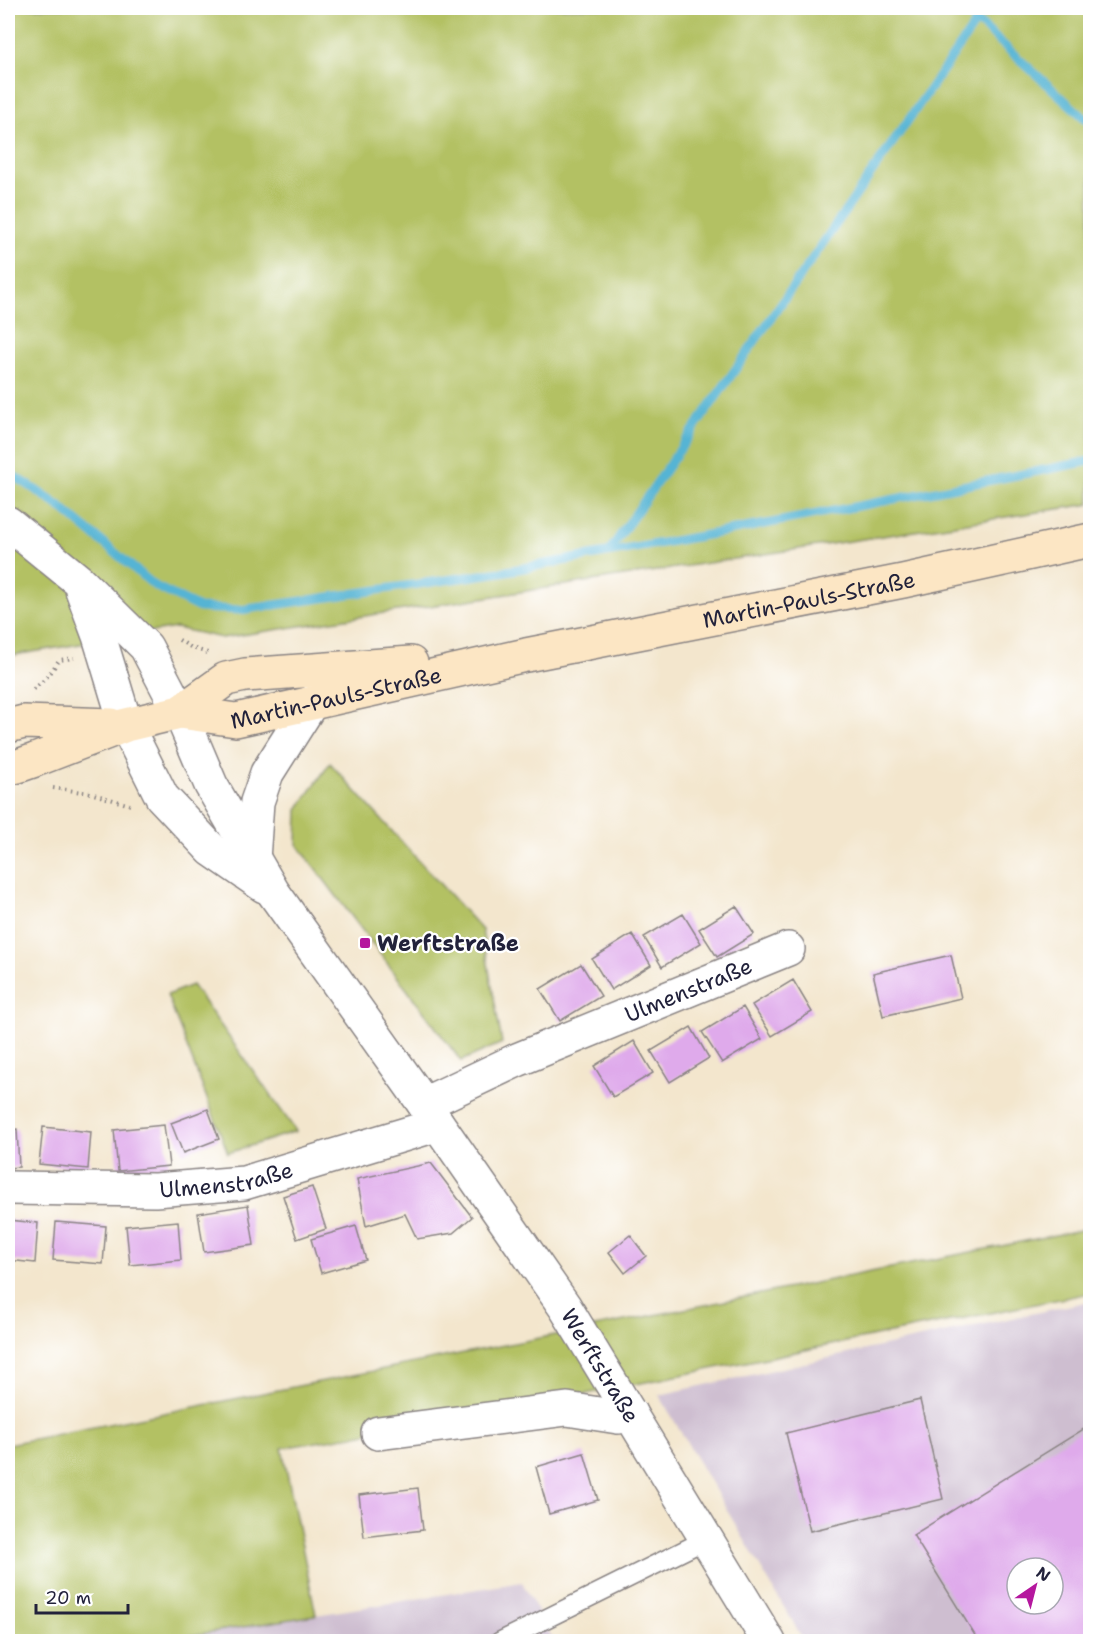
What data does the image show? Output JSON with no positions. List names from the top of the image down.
{
  "streets": {
    "street": ["Martin-Pauls-Straße", "Ulmenstraße", "Werftstraße"]
  },
  "crossings": [
    ["Martin-Pauls-Straße", "Werftstraße"],
    ["Ulmenstraße", "Werftstraße"]
  ],
  "places": {
    "transit": ["Werftstraße"]
  },
  "scale_bar": "20 m",
  "north": "top right"
}
